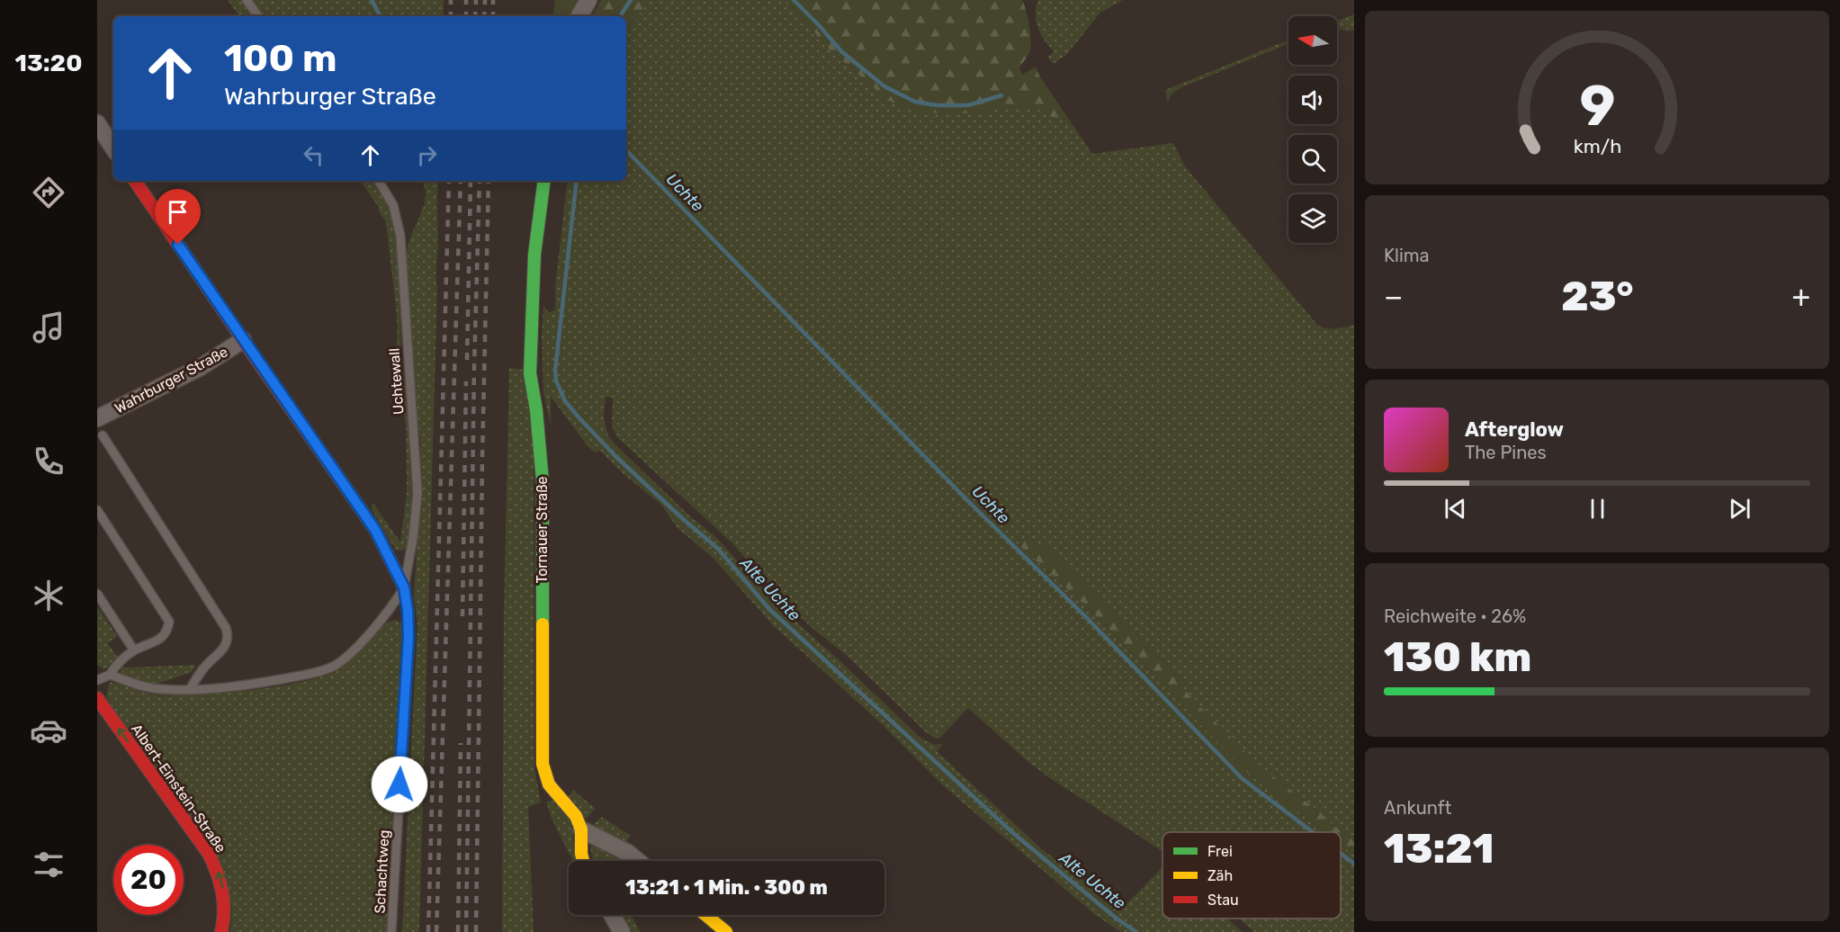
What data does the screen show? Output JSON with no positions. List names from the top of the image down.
{
  "streets": {
    "street": ["Wahrburger Straße", "Tornauer Straße", "Albert-Einstein-Straße"],
    "lane": ["Uchtewall", "Schachtweg"]
  },
  "crossings": [
    ["Wahrburger Straße", "Uchtewall"],
    ["Wahrburger Straße", "Schachtweg"],
    ["Uchtewall", "Schachtweg"]
  ],
  "one_way": ["Albert-Einstein-Straße"],
  "water": ["Uchte", "Alte Uchte"],
  "legend": ["Frei", "Zäh", "Stau"],
  "north": "left",
  "page": {
    "tabs": "13:20",
    "turn": ["100 m", "Wahrburger Straße"],
    "tile": [
      "Klima",
      ["Reichweite · 26%", "130 km"],
      ["Ankunft", "13:21"]
    ],
    "heat": ["−", "23°", "+"],
    "song": ["Afterglow", "The Pines"],
    "limit": "20",
    "trip": "13:21 · 1 Min. · 300 m",
    "gauge": ["9", "km/h"]
  }
}
